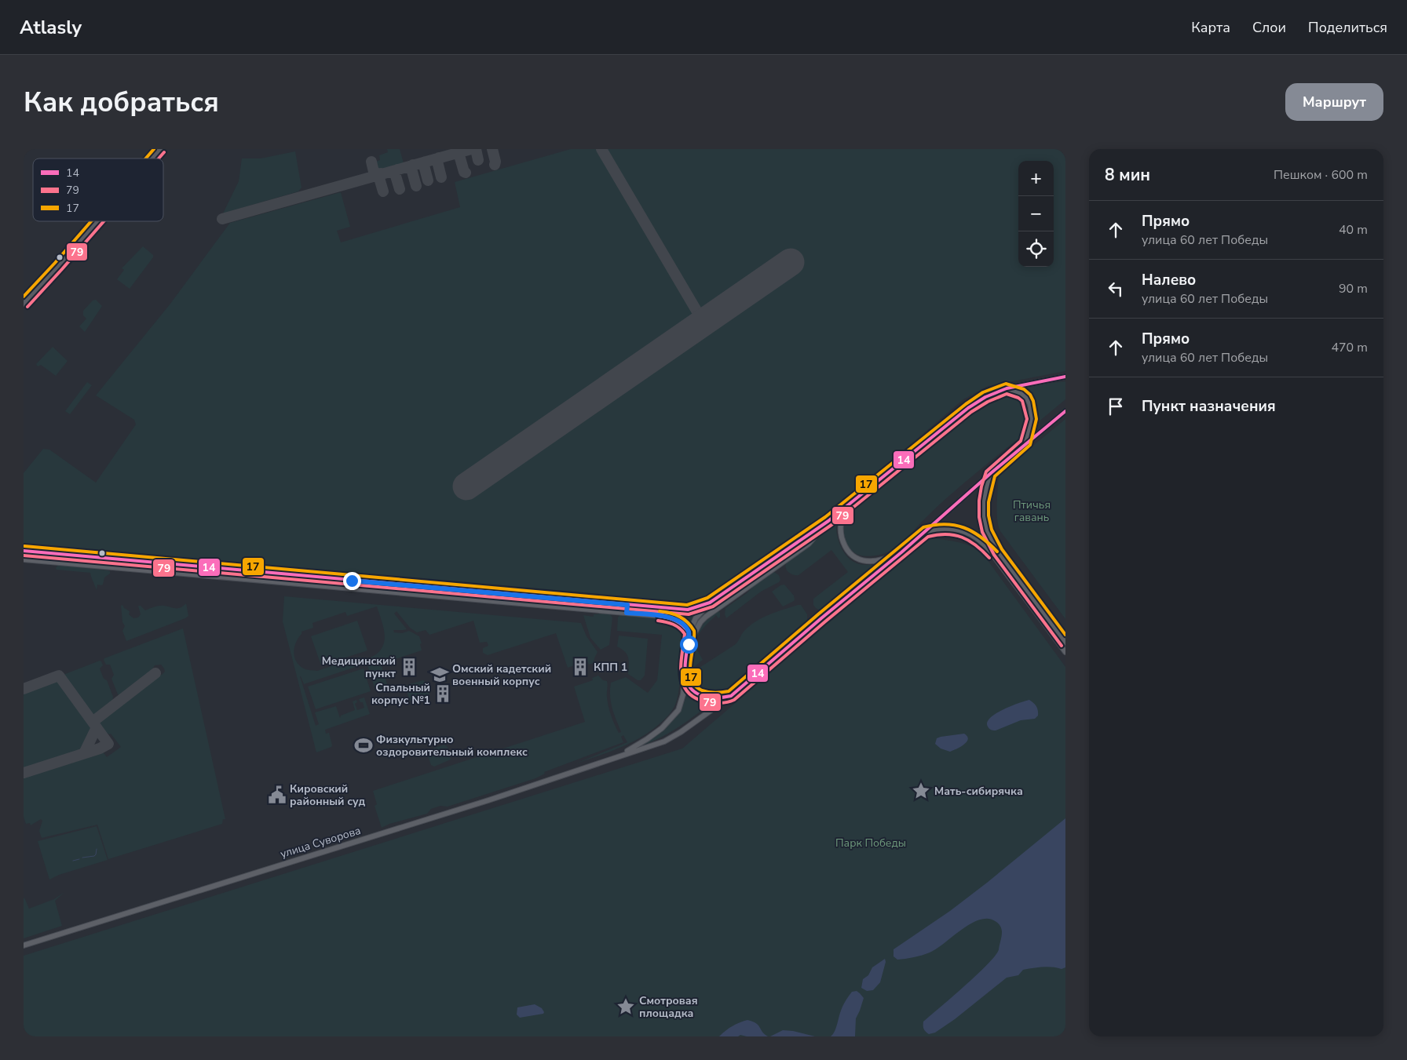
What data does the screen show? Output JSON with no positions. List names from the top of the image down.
{
  "streets": {
    "main road": ["улица Суворова"]
  },
  "parks": ["Птичья гавань", "Парк Победы"],
  "places": {
    "building": ["Медицинский пункт", "КПП 1", "Спальный корпус №1"],
    "school or university": ["Омский кадетский военный корпус"],
    "sports": ["Физкультурно оздоровительный комплекс"],
    "place": ["Мать-сибирячка", "Смотровая площадка"],
    "public building": ["Кировский районный суд"]
  },
  "lines": ["transit line 17", "transit line 79", "transit line 14"],
  "legend": ["14", "79", "17"],
  "page": {
    "header": "Atlasly",
    "nav": ["Карта", "Слои", "Поделиться"],
    "buttons": "Маршрут",
    "title": "Как добраться",
    "heading": ["8 мин", "Пешком · 600 m"],
    "map_buttons": ["+", "−"],
    "list": [
      ["Прямо", "улица 60 лет Победы", "40 m"],
      ["Налево", "улица 60 лет Победы", "90 m"],
      ["Прямо", "улица 60 лет Победы", "470 m"],
      "Пункт назначения"
    ]
  }
}
